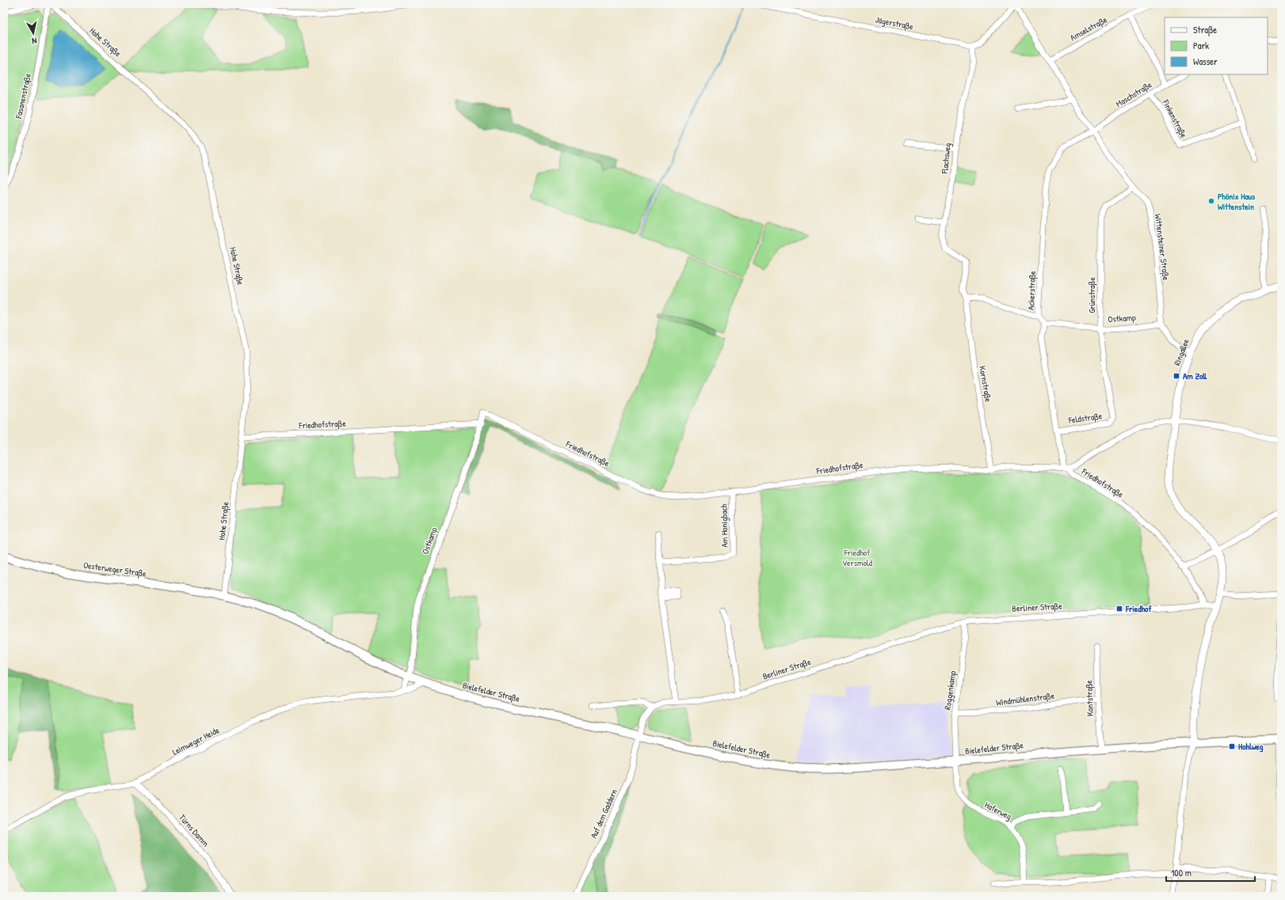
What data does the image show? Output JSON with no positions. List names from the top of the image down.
{
  "streets": {
    "main road": ["Oesterweger Straße", "Bielefelder Straße"],
    "street": [
      "Jägerstraße",
      "Amselstraße",
      "Hohe Straße",
      "Maschstraße",
      "Fasanenstraße",
      "Finkenstraße",
      "Flachsweg",
      "Wittensteiner Straße",
      "Ackerstraße",
      "Grünstraße",
      "Ostkamp",
      "Ringallee",
      "Kornstraße",
      "Feldstraße",
      "Friedhofstraße",
      "Am Honigbach",
      "Berliner Straße",
      "Roggenkamp",
      "Kantstraße",
      "Windmühlenstraße",
      "Leimweger Heide",
      "Haferweg",
      "Auf dem Gaddern",
      "Türns Damm"
    ]
  },
  "crossings": [
    ["Jägerstraße", "Flachsweg"],
    ["Amselstraße", "Wittensteiner Straße"],
    ["Hohe Straße", "Friedhofstraße"],
    ["Hohe Straße", "Oesterweger Straße"],
    ["Hohe Straße", "Bielefelder Straße"],
    ["Maschstraße", "Finkenstraße"],
    ["Maschstraße", "Wittensteiner Straße"],
    ["Maschstraße", "Ackerstraße"],
    ["Flachsweg", "Kornstraße"],
    ["Wittensteiner Straße", "Ackerstraße"],
    ["Wittensteiner Straße", "Grünstraße"],
    ["Wittensteiner Straße", "Ostkamp"],
    ["Wittensteiner Straße", "Ringallee"],
    ["Ackerstraße", "Ostkamp"],
    ["Grünstraße", "Ostkamp"],
    ["Grünstraße", "Feldstraße"],
    ["Ostkamp", "Friedhofstraße"],
    ["Ostkamp", "Bielefelder Straße"],
    ["Kornstraße", "Friedhofstraße"],
    ["Friedhofstraße", "Am Honigbach"],
    ["Friedhofstraße", "Berliner Straße"],
    ["Oesterweger Straße", "Bielefelder Straße"],
    ["Berliner Straße", "Roggenkamp"],
    ["Roggenkamp", "Bielefelder Straße"],
    ["Roggenkamp", "Windmühlenstraße"],
    ["Roggenkamp", "Haferweg"],
    ["Bielefelder Straße", "Kantstraße"],
    ["Bielefelder Straße", "Leimweger Heide"],
    ["Bielefelder Straße", "Haferweg"],
    ["Bielefelder Straße", "Auf dem Gaddern"],
    ["Kantstraße", "Windmühlenstraße"],
    ["Leimweger Heide", "Türns Damm"]
  ],
  "parks": ["Friedhof Versmold"],
  "places": {
    "other": ["Phönix Haus Wittenstein"],
    "transit": ["Am Zoll", "Friedhof", "Hohlweg"]
  },
  "legend": ["Straße", "Park", "Wasser"],
  "scale_bar": "100 m",
  "north": "bottom"
}
